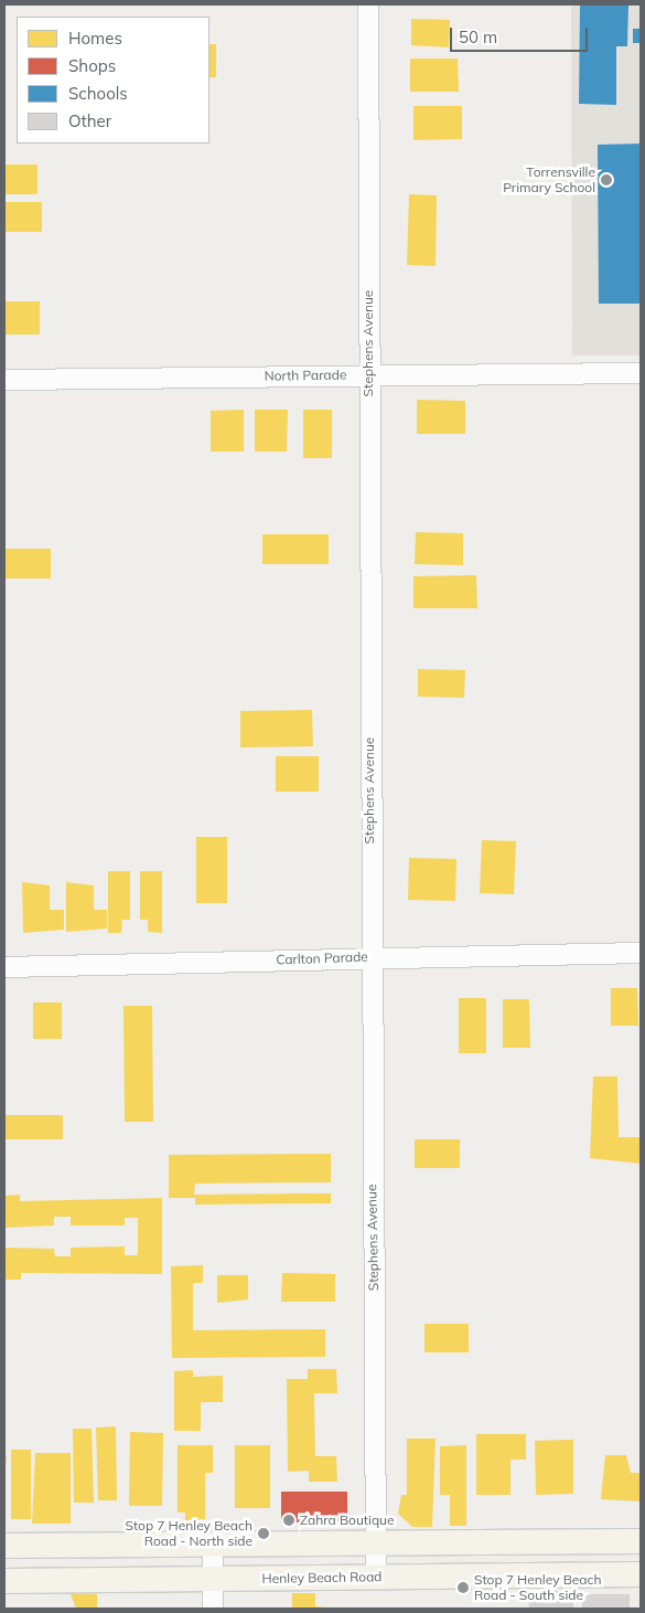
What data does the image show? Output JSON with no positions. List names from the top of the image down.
{
  "streets": {
    "main road": ["Henley Beach Road"],
    "street": ["Stephens Avenue", "North Parade", "Carlton Parade"]
  },
  "crossings": [
    ["Stephens Avenue", "North Parade"],
    ["Stephens Avenue", "Carlton Parade"],
    ["Stephens Avenue", "Henley Beach Road"]
  ],
  "places": [
    "Torrensville Primary School",
    "Zahra Boutique",
    "Stop 7 Henley Beach Road - North side",
    "Stop 7 Henley Beach Road - South side"
  ],
  "legend": [
    "Homes",
    "Shops",
    "Schools",
    "Other"
  ],
  "scale_bar": "50 m"
}
